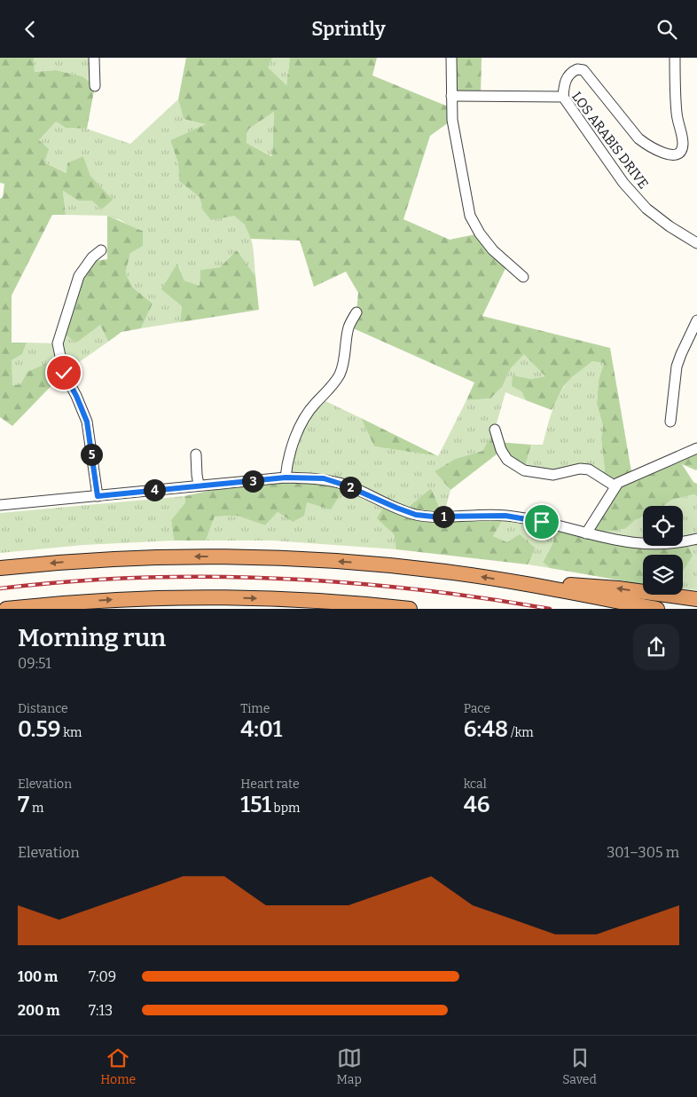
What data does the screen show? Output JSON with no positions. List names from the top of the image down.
{
  "streets": {
    "street": ["LOS ARABIS DRIVE"]
  },
  "page": {
    "header": "Sprintly",
    "pins": [
      "5",
      "3",
      "2",
      "4",
      "1"
    ],
    "heading": ["Morning run", "09:51"],
    "stats": [
      ["Distance", "0.59 km"],
      ["Time", "4:01"],
      ["Pace", "6:48 /km"],
      ["Elevation", "7 m"],
      ["Heart rate", "151 bpm"],
      ["kcal", "46"]
    ],
    "chart": ["Elevation", "301–305 m"],
    "list": [
      {
        "name": "100 m",
        "note": "7:09"
      },
      {
        "name": "200 m",
        "note": "7:13"
      }
    ],
    "tabs": ["Home", "Map", "Saved"]
  }
}
